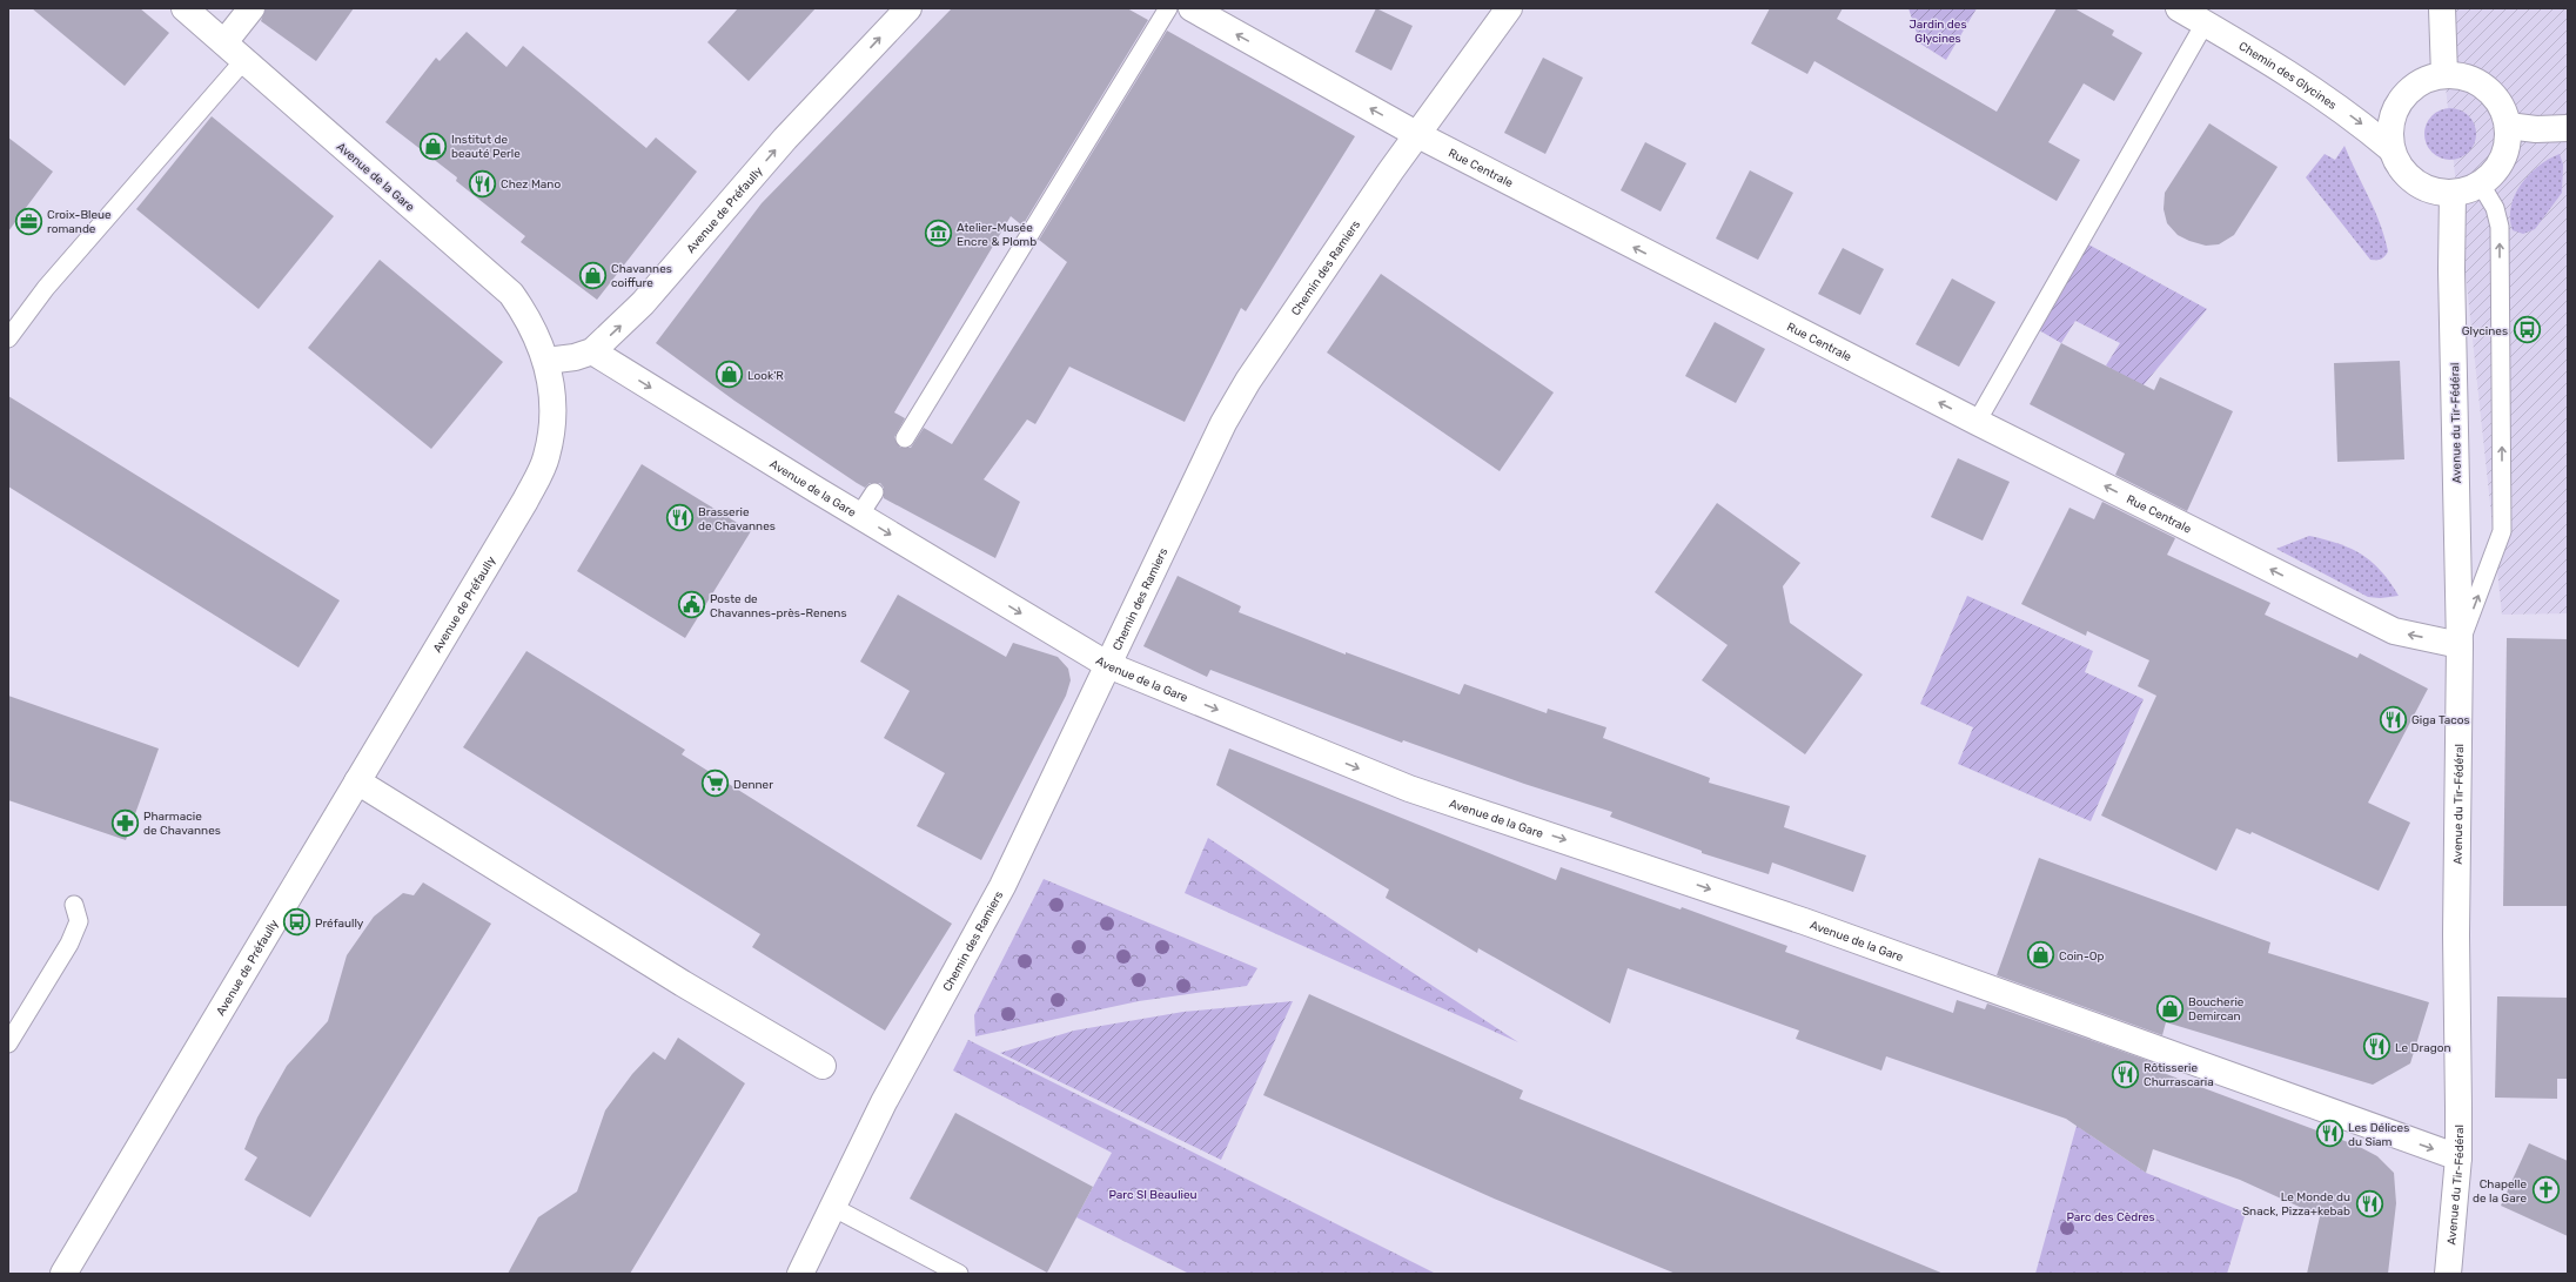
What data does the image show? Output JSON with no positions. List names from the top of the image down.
{
  "streets": {
    "street": [
      "Chemin des Glycines",
      "Rue Centrale",
      "Avenue de la Gare",
      "Avenue de Préfaully",
      "Chemin des Ramiers",
      "Avenue du Tir-Fédéral"
    ]
  },
  "crossings": [
    ["Chemin des Glycines", "Avenue du Tir-Fédéral"],
    ["Rue Centrale", "Chemin des Ramiers"],
    ["Rue Centrale", "Avenue du Tir-Fédéral"],
    ["Avenue de la Gare", "Avenue de Préfaully"],
    ["Avenue de la Gare", "Chemin des Ramiers"],
    ["Avenue de la Gare", "Avenue du Tir-Fédéral"]
  ],
  "one_way": ["Chemin des Glycines", "Rue Centrale", "Avenue de la Gare"],
  "parks": ["Jardin des Glycines", "Parc SI Beaulieu", "Parc des Cèdres"],
  "places": {
    "shop": [
      "Institut de beauté Perle",
      "Chavannes coiffure",
      "Look'R",
      "Coin-Op",
      "Boucherie Demircan"
    ],
    "restaurant": [
      "Chez Mano",
      "Brasserie de Chavannes",
      "Giga Tacos",
      "Le Dragon",
      "Rôtisserie Churrascaria",
      "Les Délices du Siam",
      "Le Monde du Snack, Pizza+kebab"
    ],
    "office": ["Croix-Bleue romande"],
    "museum": ["Atelier-Musée Encre & Plomb"],
    "bus stop": ["Glycines", "Préfaully"],
    "public building": ["Poste de Chavannes-près-Renens"],
    "supermarket": ["Denner"],
    "pharmacy": ["Pharmacie de Chavannes"],
    "church": ["Chapelle de la Gare"]
  }
}
